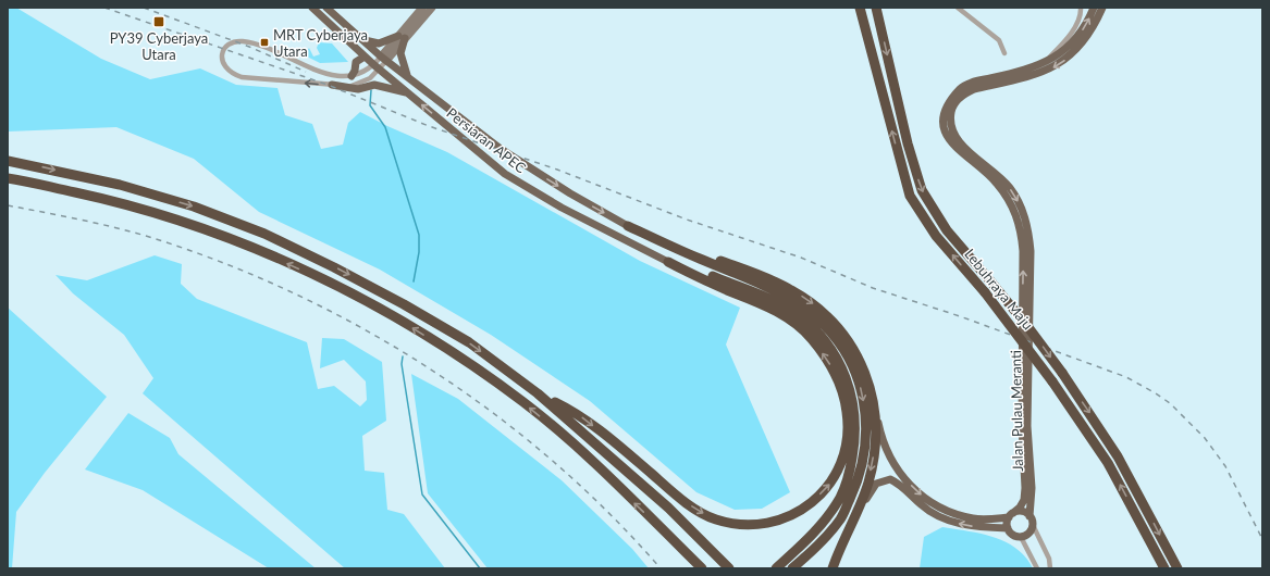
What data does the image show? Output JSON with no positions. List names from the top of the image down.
{
  "streets": {
    "highway": ["Lebuhraya Maju"],
    "main road": ["Persiaran APEC", "Jalan Pulau Meranti"]
  },
  "places": {
    "transit": ["PY39 Cyberjaya Utara", "MRT Cyberjaya Utara"]
  }
}
